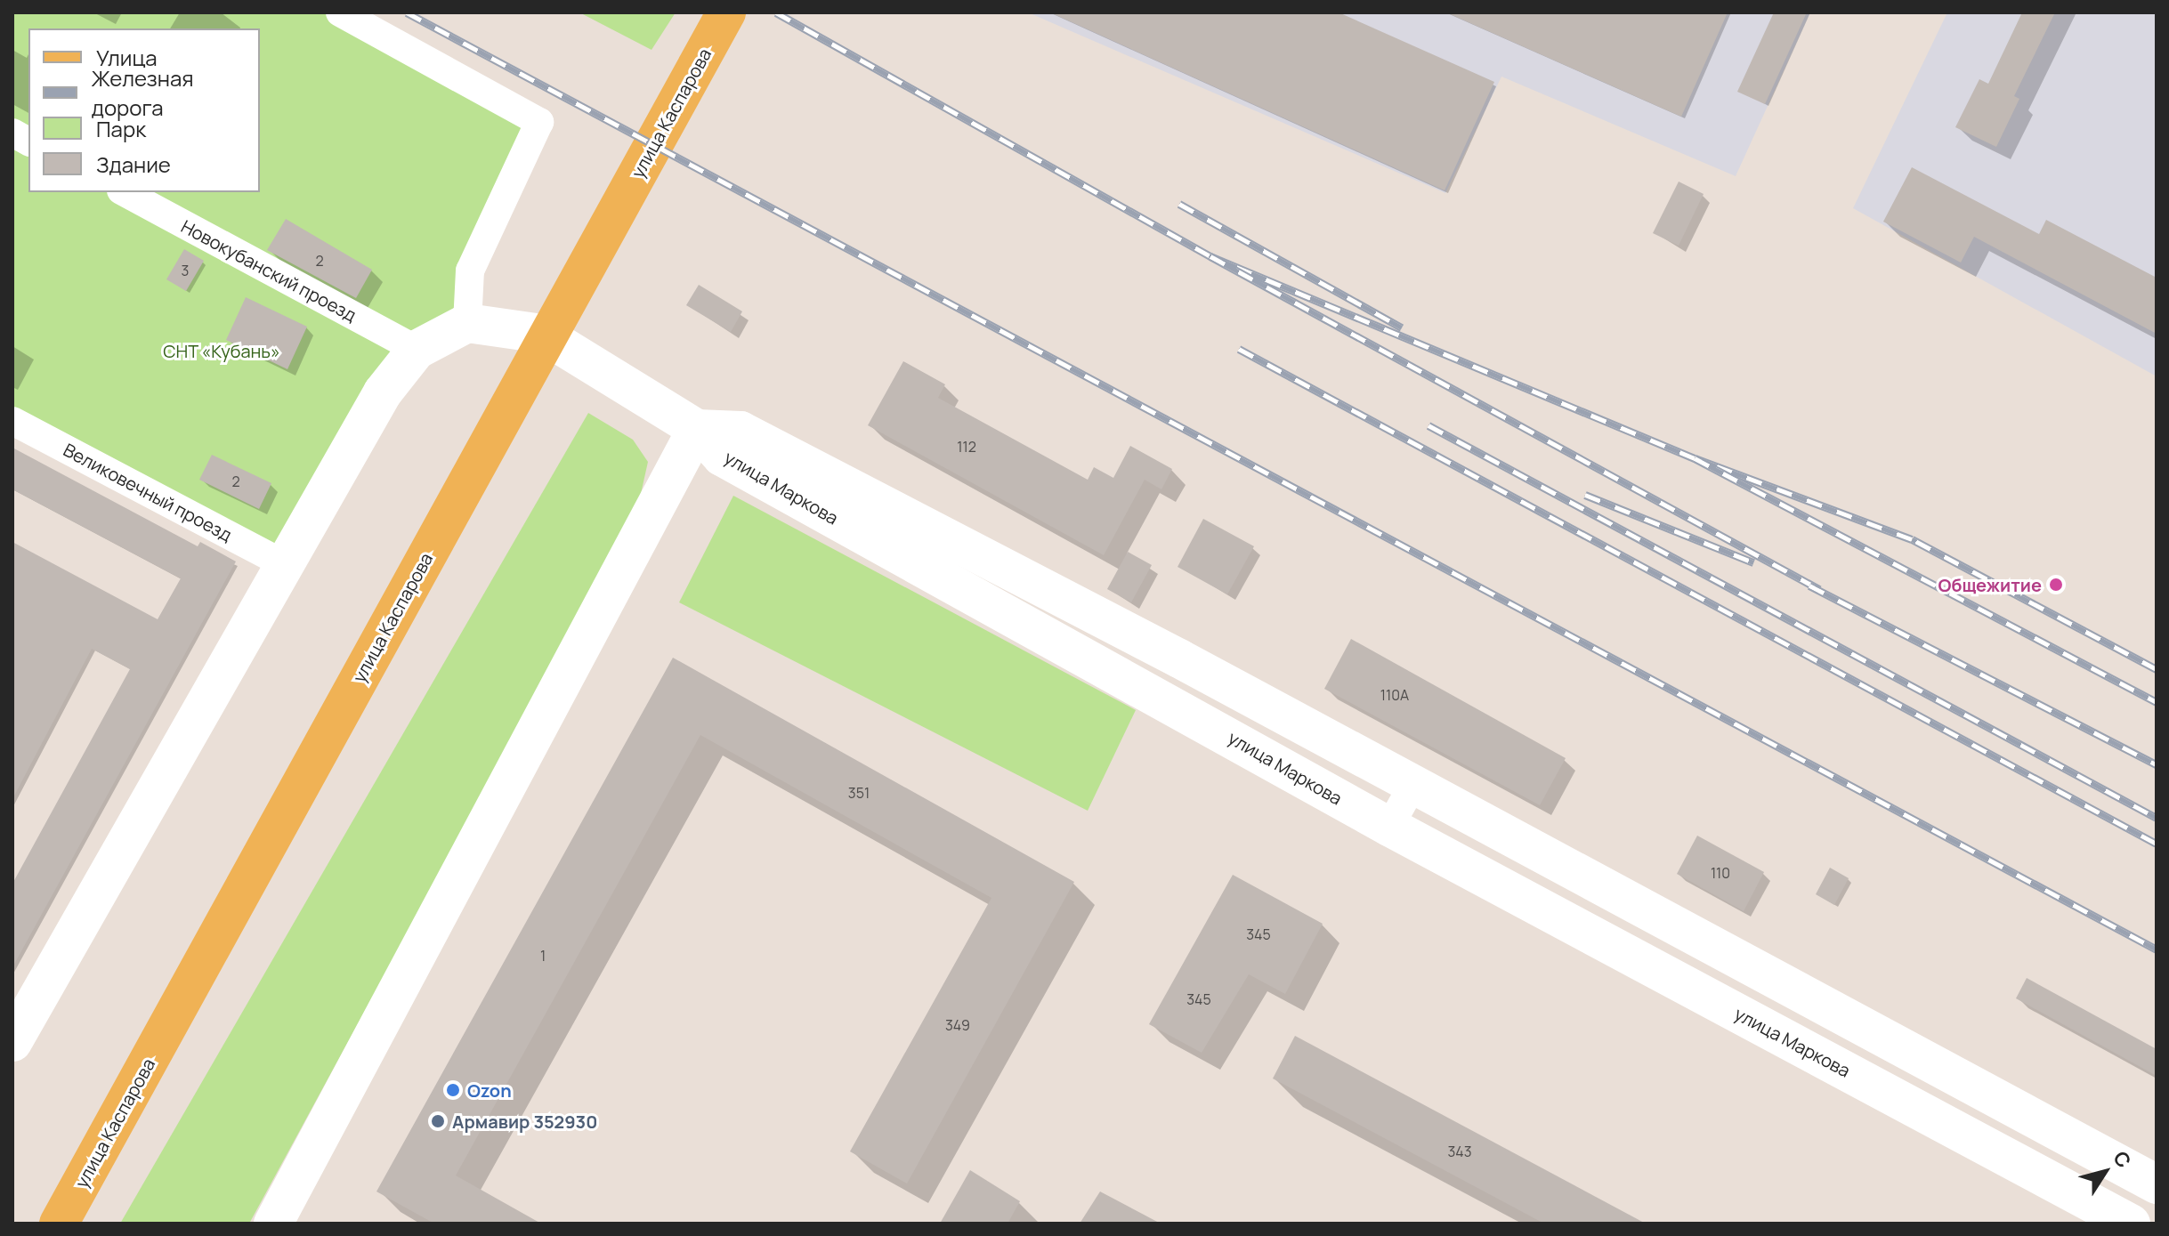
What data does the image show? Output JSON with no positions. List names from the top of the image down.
{
  "streets": {
    "main road": ["улица Каспарова", "улица Маркова"],
    "street": ["Новокубанский проезд", "Великовечный проезд"]
  },
  "parks": ["СНТ «Кубань»"],
  "places": ["Общежитие", "Ozon", "Армавир 352930"],
  "house_numbers": [
    "2",
    "3",
    "112",
    "2",
    "110А",
    "351",
    "110",
    "345",
    "1",
    "345",
    "349",
    "343"
  ],
  "legend": [
    "Улица",
    "Железная дорога",
    "Парк",
    "Здание"
  ],
  "north": "top right"
}
